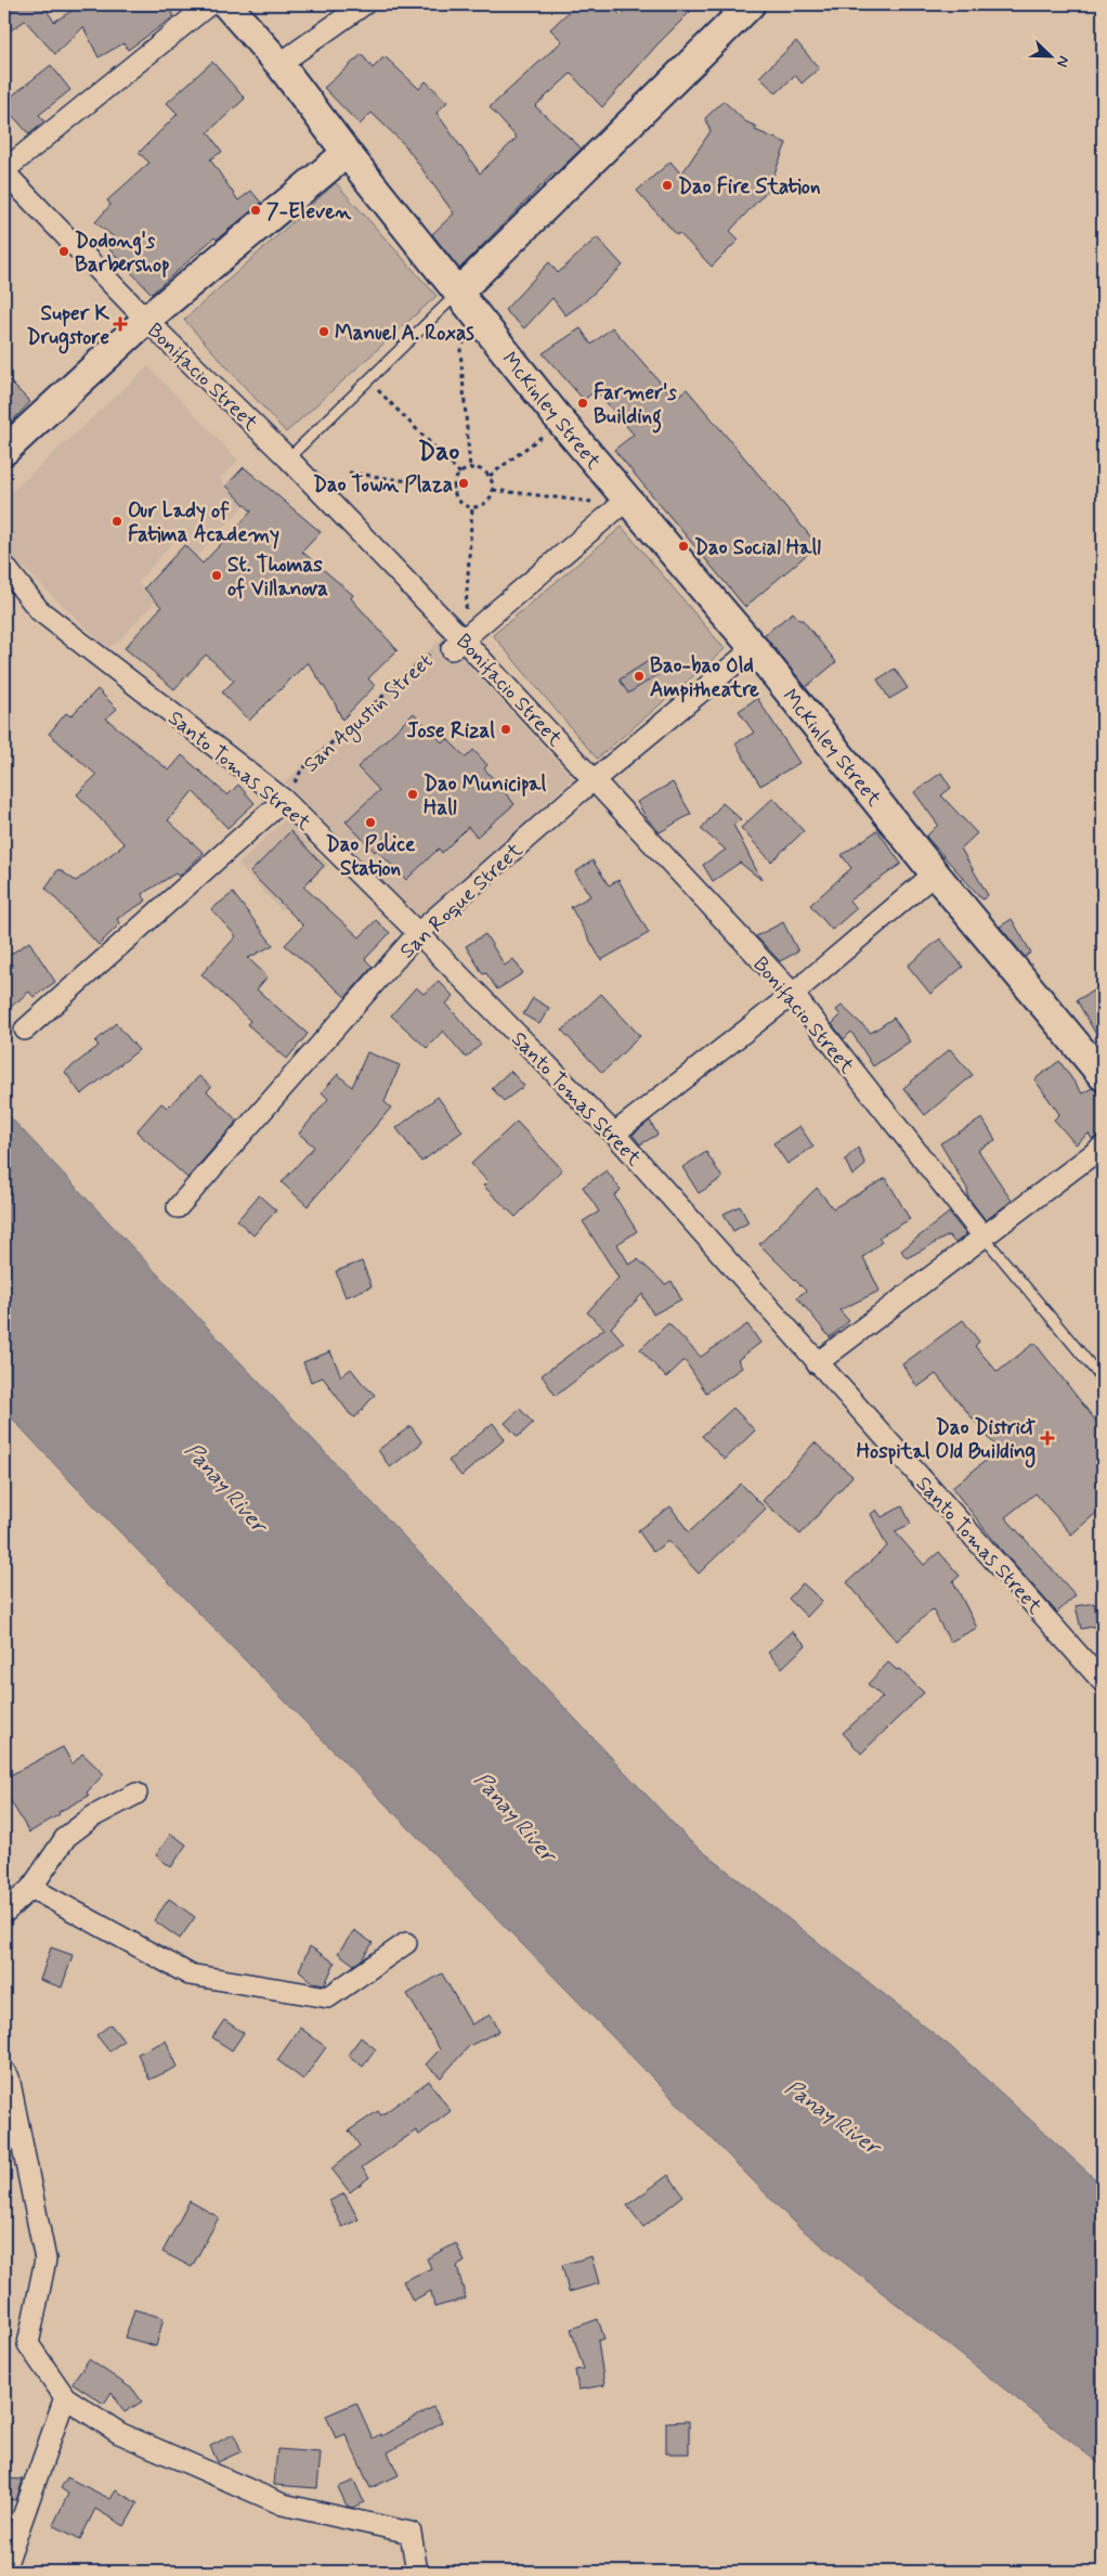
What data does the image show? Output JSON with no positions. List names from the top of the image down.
{
  "streets": {
    "street": [
      "Bonifacio Street",
      "McKinley Street",
      "Santo Tomas Street",
      "San Roque Street"
    ],
    "path": ["San Agustin Street"]
  },
  "crossings": [
    ["Bonifacio Street", "San Agustin Street"],
    ["Bonifacio Street", "San Roque Street"],
    ["McKinley Street", "San Roque Street"],
    ["San Agustin Street", "Santo Tomas Street"],
    ["Santo Tomas Street", "San Roque Street"]
  ],
  "districts": ["Dao"],
  "water": ["Panay River"],
  "places": {
    "other": [
      "Dao Fire Station",
      "7-Eleven",
      "Dodong's Barbershop",
      "Manuel A. Roxas",
      "Farmer's Building",
      "Dao Town Plaza",
      "Our Lady of Fatima Academy",
      "Dao Social Hall",
      "St. Thomas of Villanova",
      "Bao-bao Old Ampitheatre",
      "Jose Rizal",
      "Dao Municipal Hall",
      "Dao Police Station"
    ],
    "health": ["Super K Drugstore", "Dao District Hospital Old Building"]
  },
  "north": "bottom right"
}
